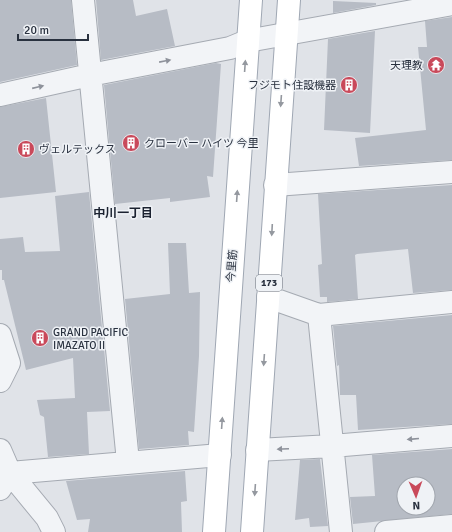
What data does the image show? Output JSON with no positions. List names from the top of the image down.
{
  "streets": {
    "main road": ["今里筋", "173"]
  },
  "districts": ["中川一丁目"],
  "places": {
    "temple": ["天理教"],
    "building": [
      "フジモト住設機器",
      "クローバー ハイツ 今里",
      "ヴェルテックス",
      "GRAND PACIFIC IMAZATO II"
    ]
  },
  "scale_bar": "20 m",
  "north": "bottom"
}
